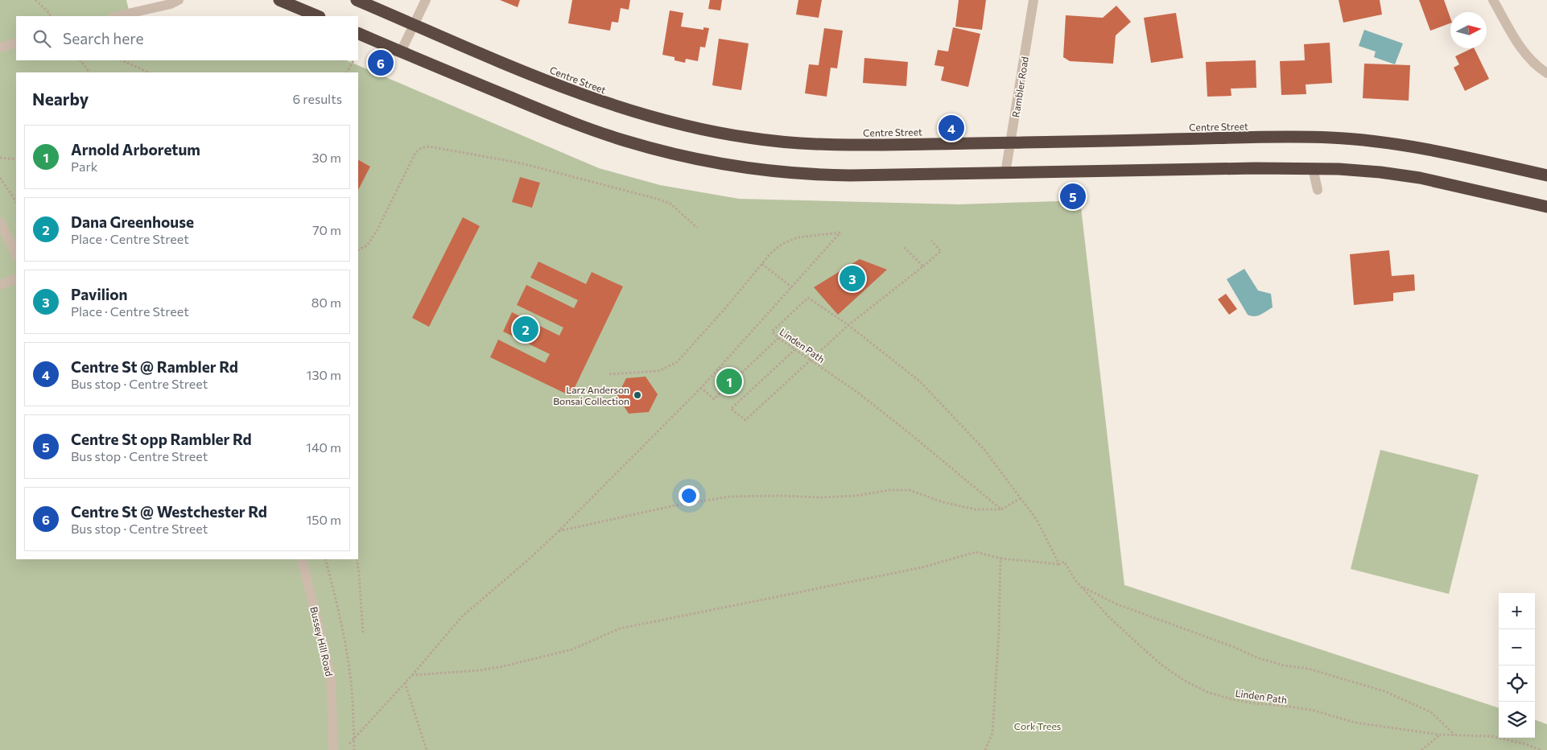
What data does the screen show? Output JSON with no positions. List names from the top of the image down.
{
  "streets": {
    "highway": ["Centre Street"],
    "street": ["Rambler Road", "Bussey Hill Road"],
    "path": ["Linden Path"]
  },
  "crossings": [
    ["Centre Street", "Rambler Road"]
  ],
  "parks": ["Cork Trees"],
  "places": ["Larz Anderson Bonsai Collection"],
  "north": "right",
  "page": {
    "search": "Search here",
    "pins": [
      "6",
      "4",
      "5",
      "3",
      "2",
      "1"
    ],
    "heading": ["Nearby", "6 results"],
    "list": [
      {
        "mark": "1",
        "name": "Arnold Arboretum",
        "note": "Park",
        "value": "30 m"
      },
      {
        "mark": "2",
        "name": "Dana Greenhouse",
        "note": "Place · Centre Street",
        "value": "70 m"
      },
      {
        "mark": "3",
        "name": "Pavilion",
        "note": "Place · Centre Street",
        "value": "80 m"
      },
      {
        "mark": "4",
        "name": "Centre St @ Rambler Rd",
        "note": "Bus stop · Centre Street",
        "value": "130 m"
      },
      {
        "mark": "5",
        "name": "Centre St opp Rambler Rd",
        "note": "Bus stop · Centre Street",
        "value": "140 m"
      },
      {
        "mark": "6",
        "name": "Centre St @ Westchester Rd",
        "note": "Bus stop · Centre Street",
        "value": "150 m"
      }
    ],
    "map_buttons": ["+", "−"]
  }
}
